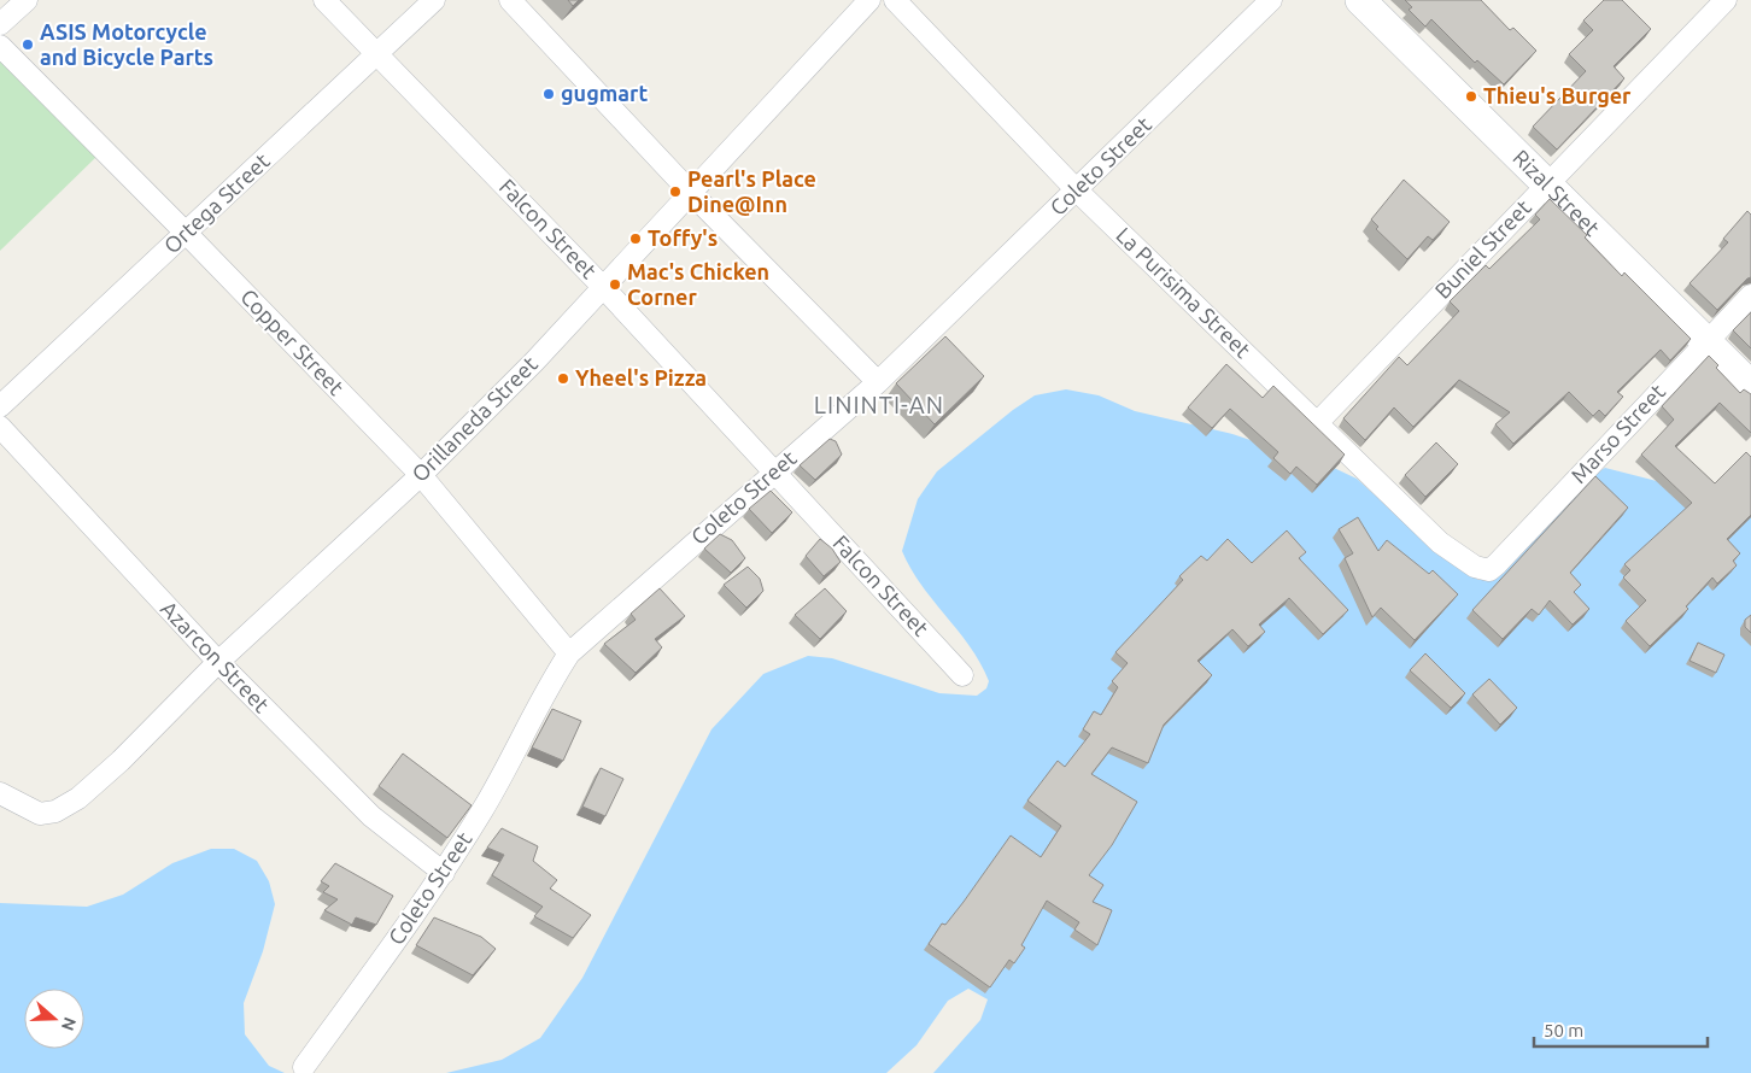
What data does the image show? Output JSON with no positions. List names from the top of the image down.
{
  "streets": {
    "street": [
      "Coleto Street",
      "Rizal Street",
      "Ortega Street",
      "Falcon Street",
      "Buniel Street",
      "La Purisima Street",
      "Copper Street",
      "Orillaneda Street",
      "Marso Street",
      "Azarcon Street"
    ]
  },
  "crossings": [
    ["Coleto Street", "Falcon Street"],
    ["Coleto Street", "La Purisima Street"],
    ["Coleto Street", "Copper Street"],
    ["Coleto Street", "Azarcon Street"],
    ["Rizal Street", "Buniel Street"],
    ["Rizal Street", "Marso Street"],
    ["Ortega Street", "Falcon Street"],
    ["Ortega Street", "Copper Street"],
    ["Falcon Street", "Orillaneda Street"],
    ["Buniel Street", "La Purisima Street"],
    ["La Purisima Street", "Marso Street"],
    ["Copper Street", "Orillaneda Street"],
    ["Orillaneda Street", "Azarcon Street"]
  ],
  "districts": ["LININTI-AN"],
  "places": [
    "ASIS Motorcycle and Bicycle Parts",
    "gugmart",
    "Thieu's Burger",
    "Pearl's Place Dine@Inn",
    "Toffy's",
    "Mac's Chicken Corner",
    "Yheel's Pizza"
  ],
  "scale_bar": "50 m",
  "north": "right"
}
